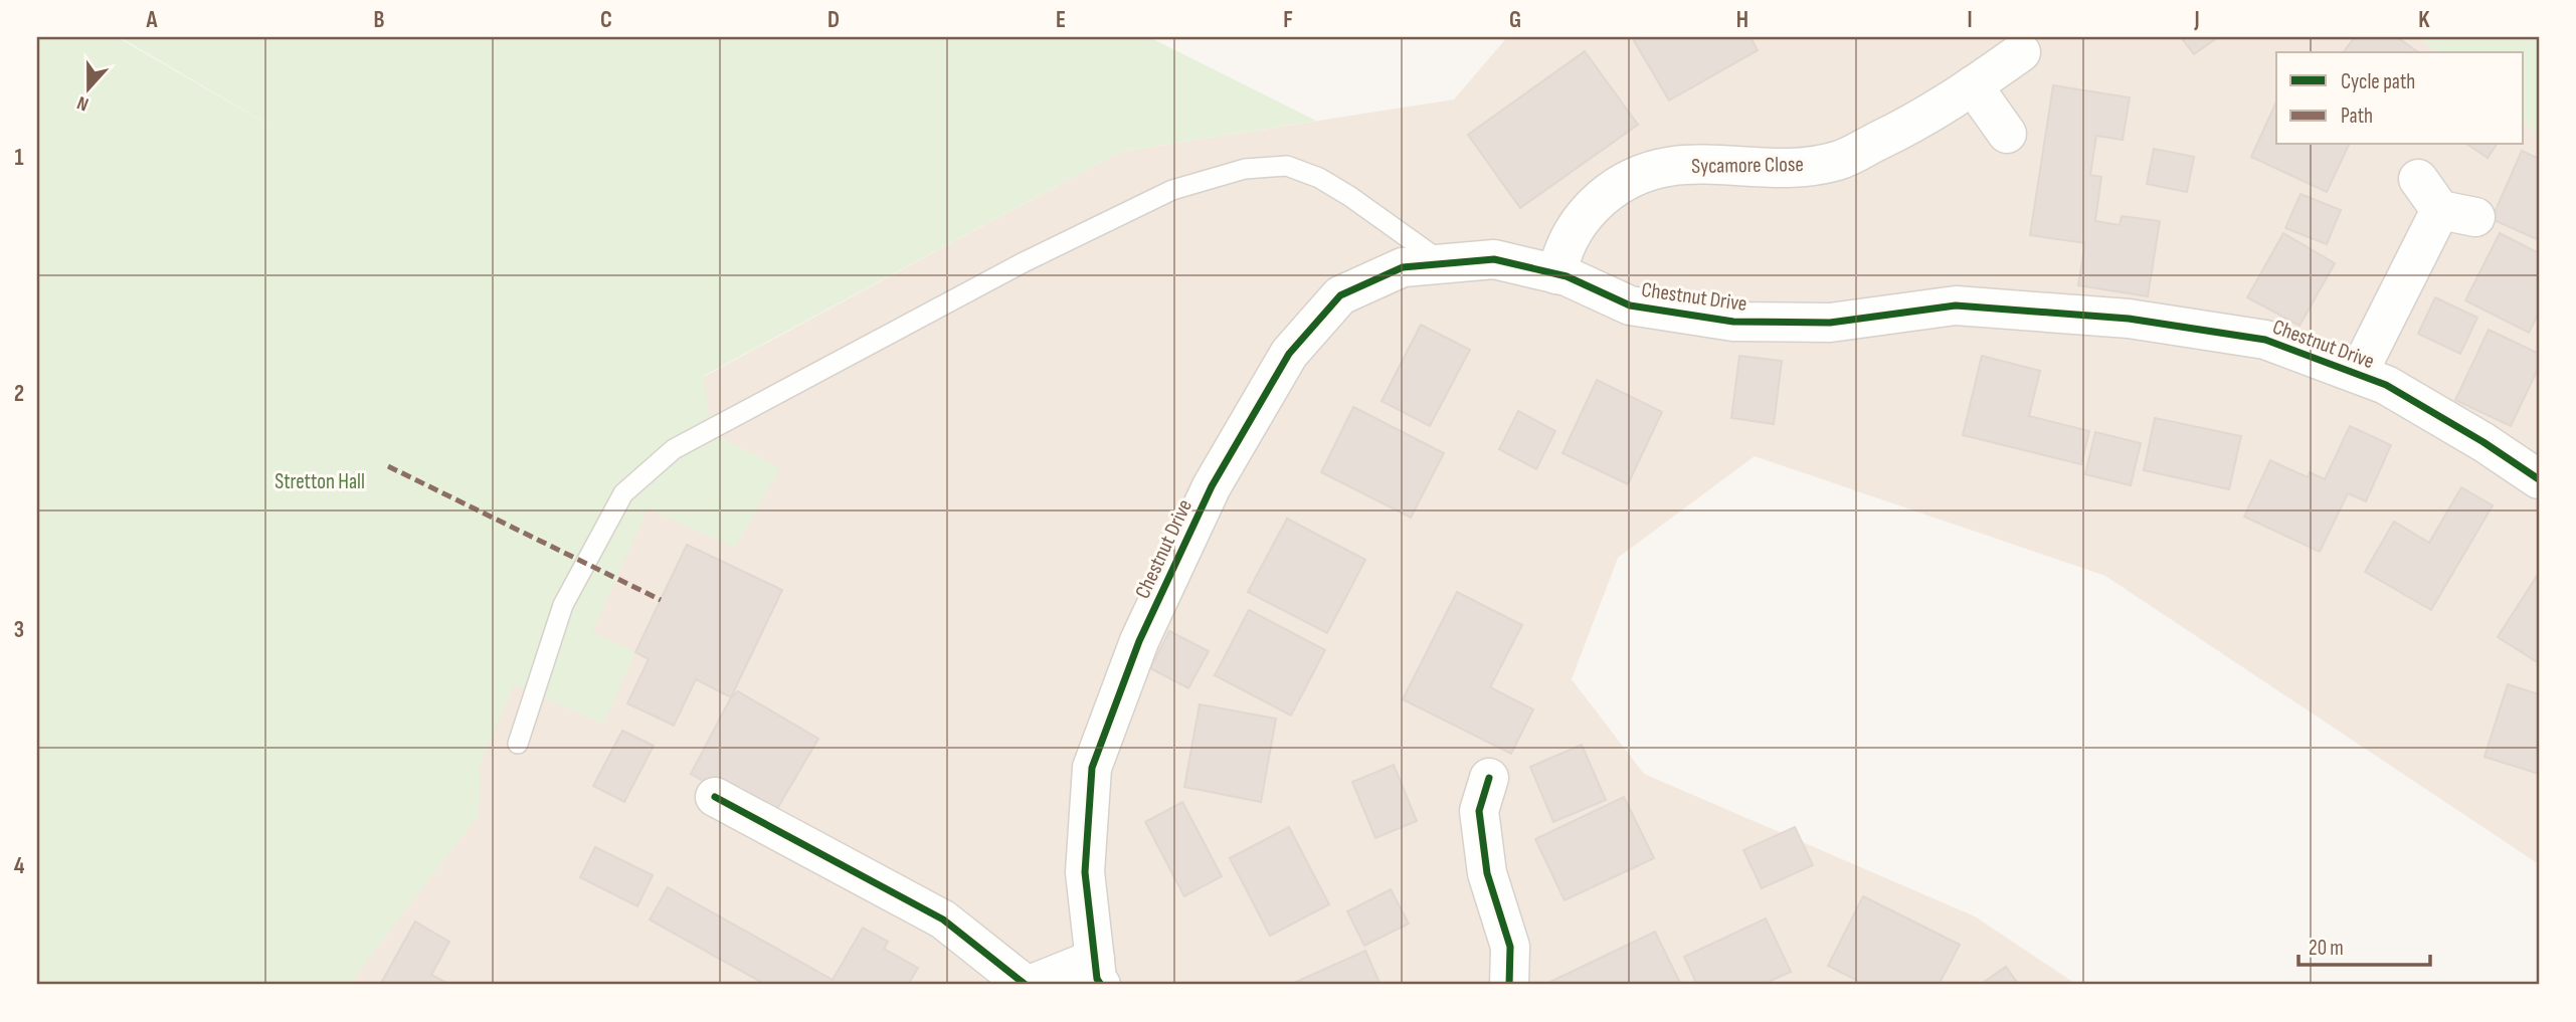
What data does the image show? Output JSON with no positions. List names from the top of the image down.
{
  "streets": {
    "street": ["Sycamore Close", "Chestnut Drive"]
  },
  "crossings": [
    ["Sycamore Close", "Chestnut Drive"]
  ],
  "parks": ["Stretton Hall"],
  "legend": ["Cycle path", "Path"],
  "scale_bar": "20 m",
  "north": "bottom",
  "grid": {
    "columns": [
      "A",
      "B",
      "C",
      "D",
      "E",
      "F",
      "G",
      "H",
      "I",
      "J",
      "K"
    ],
    "rows": [
      "1",
      "2",
      "3",
      "4"
    ]
  }
}
